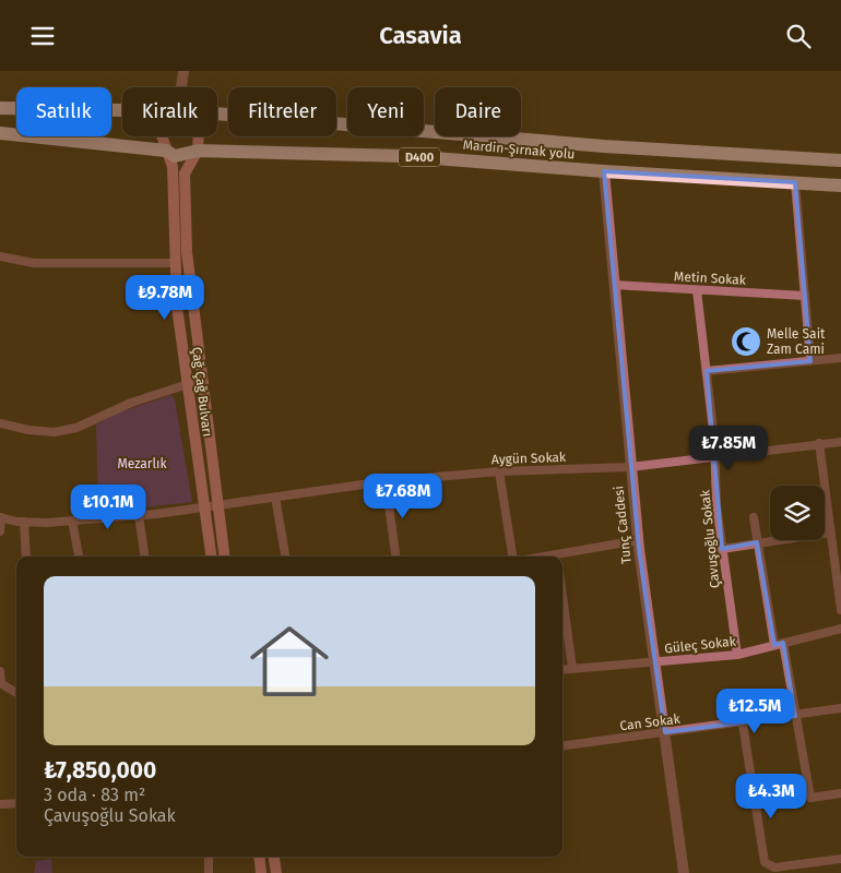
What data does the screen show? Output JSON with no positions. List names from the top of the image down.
{
  "streets": {
    "highway": ["Mardin-Şırnak yolu", "D400"],
    "main road": ["Çağ Çağ Bulvarı"],
    "street": [
      "Metin Sokak",
      "Aygün Sokak",
      "Tunç Caddesi",
      "Çavuşoğlu Sokak",
      "Güleç Sokak",
      "Can Sokak"
    ]
  },
  "crossings": [
    ["Mardin-Şırnak yolu", "Çağ Çağ Bulvarı"],
    ["Mardin-Şırnak yolu", "Tunç Caddesi"],
    ["Metin Sokak", "Tunç Caddesi"],
    ["Metin Sokak", "Çavuşoğlu Sokak"],
    ["Çağ Çağ Bulvarı", "Aygün Sokak"],
    ["Aygün Sokak", "Tunç Caddesi"],
    ["Aygün Sokak", "Çavuşoğlu Sokak"],
    ["Tunç Caddesi", "Güleç Sokak"],
    ["Tunç Caddesi", "Can Sokak"],
    ["Çavuşoğlu Sokak", "Güleç Sokak"]
  ],
  "parks": ["Mezarlık"],
  "places": {
    "mosque": ["Melle Sait Zam Cami"]
  },
  "page": {
    "header": "Casavia",
    "chip": [
      "Satılık",
      "Kiralık",
      "Filtreler",
      "Yeni",
      "Daire"
    ],
    "price": [
      "₺9.78M",
      "₺7.85M",
      "₺7.68M",
      "₺10.1M",
      "₺12.5M",
      "₺4.3M"
    ],
    "list": [
      {
        "name": "₺7,850,000",
        "note": "3 oda · 83 m² · Çavuşoğlu Sokak"
      }
    ]
  }
}
